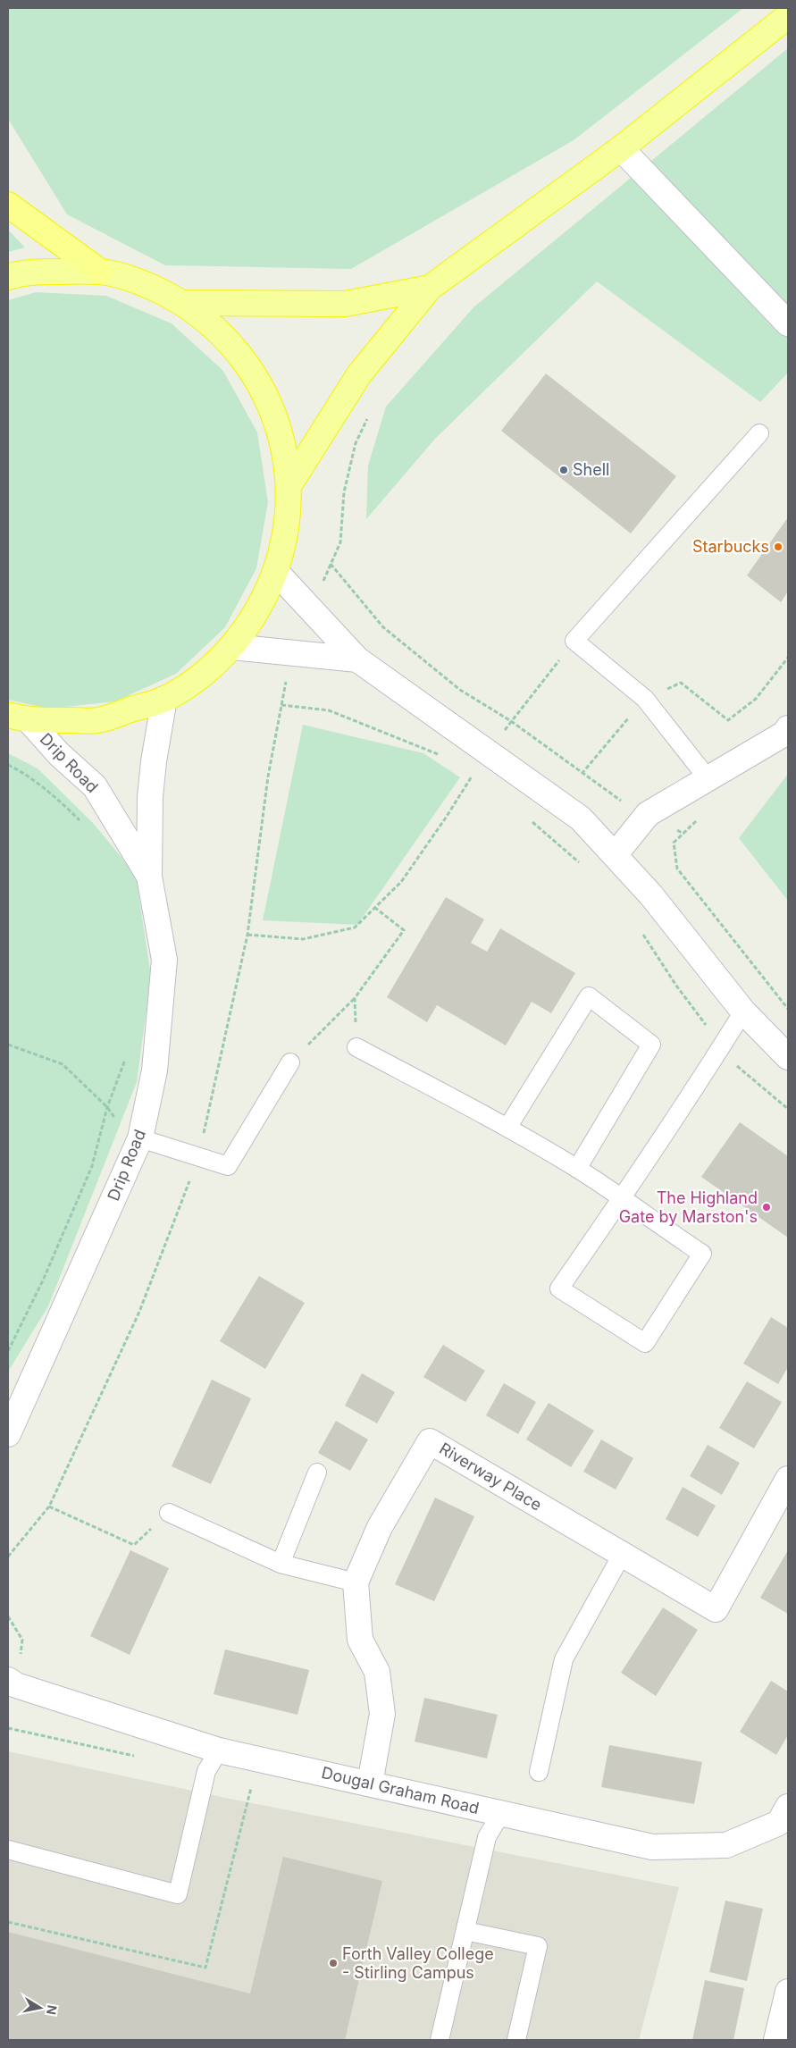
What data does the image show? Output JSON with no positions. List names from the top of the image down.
{
  "streets": {
    "street": ["Drip Road", "Riverway Place", "Dougal Graham Road"]
  },
  "crossings": [
    ["Riverway Place", "Dougal Graham Road"]
  ],
  "places": [
    "Shell",
    "Starbucks",
    "The Highland Gate by Marston's",
    "Forth Valley College - Stirling Campus"
  ],
  "north": "right"
}
